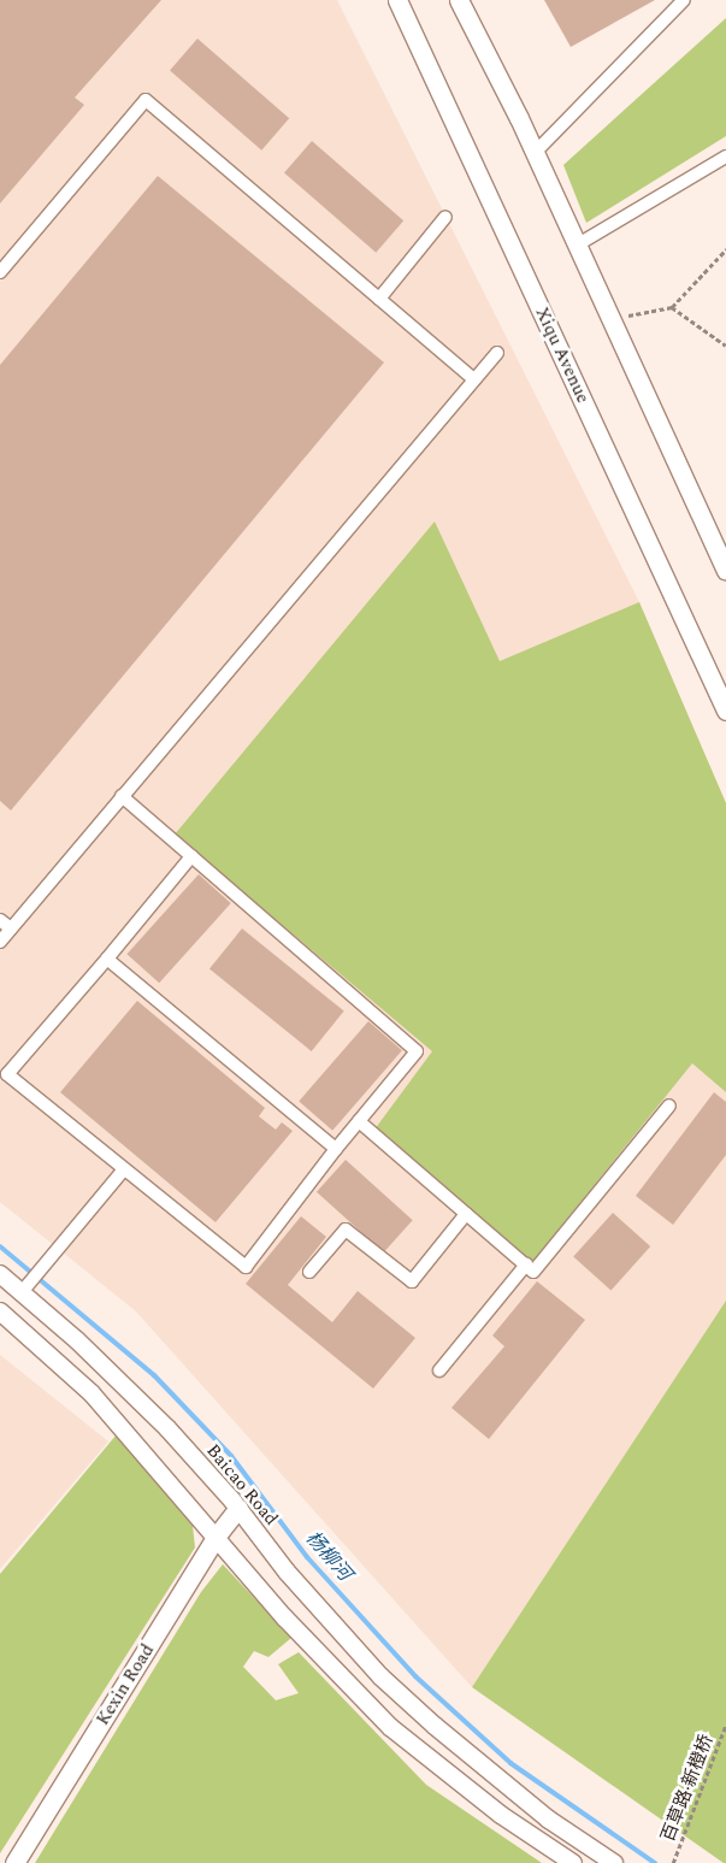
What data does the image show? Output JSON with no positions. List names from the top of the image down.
{
  "streets": {
    "main road": ["Xiqu Avenue", "Kexin Road"],
    "street": ["Baicao Road"],
    "path": ["百草路·新橙桥"]
  },
  "crossings": [
    ["Baicao Road", "Kexin Road"]
  ],
  "water": ["杨柳河"]
}
